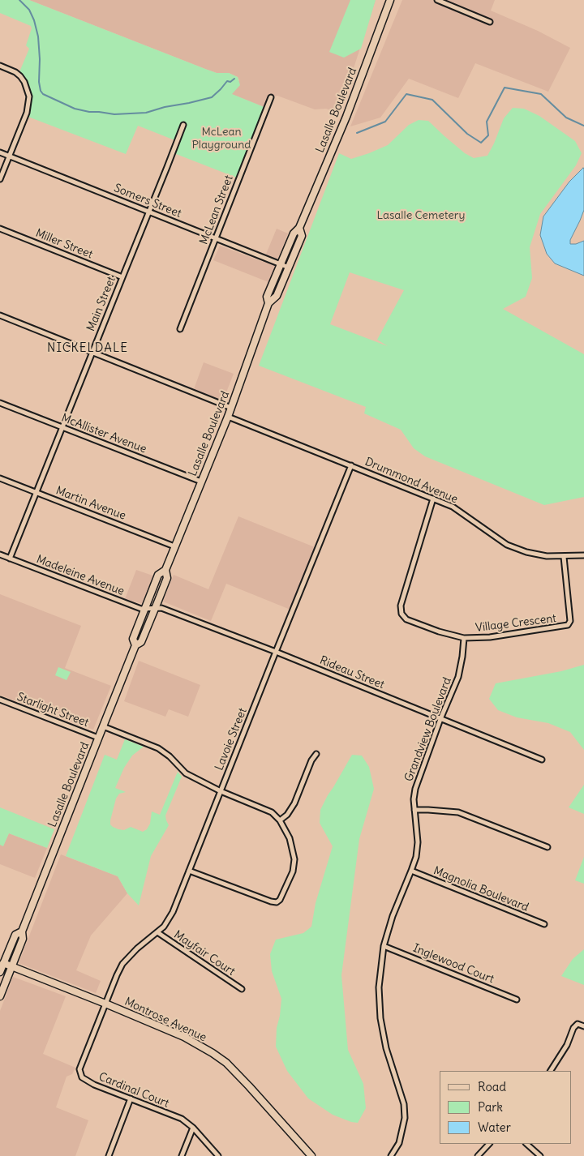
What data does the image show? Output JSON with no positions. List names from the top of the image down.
{
  "streets": {
    "main road": ["Lasalle Boulevard", "Montrose Avenue"],
    "street": [
      "Somers Street",
      "McLean Street",
      "Miller Street",
      "Main Street",
      "McAllister Avenue",
      "Drummond Avenue",
      "Martin Avenue",
      "Madeleine Avenue",
      "Village Crescent",
      "Rideau Street",
      "Starlight Street",
      "Grandview Boulevard",
      "Lavoie Street",
      "Magnolia Boulevard",
      "Mayfair Court",
      "Inglewood Court",
      "Cardinal Court"
    ]
  },
  "crossings": [
    ["Lasalle Boulevard", "Somers Street"],
    ["Lasalle Boulevard", "McAllister Avenue"],
    ["Lasalle Boulevard", "Drummond Avenue"],
    ["Lasalle Boulevard", "Martin Avenue"],
    ["Lasalle Boulevard", "Madeleine Avenue"],
    ["Lasalle Boulevard", "Rideau Street"],
    ["Lasalle Boulevard", "Starlight Street"],
    ["Lasalle Boulevard", "Montrose Avenue"],
    ["Somers Street", "McLean Street"],
    ["Somers Street", "Main Street"],
    ["Miller Street", "Main Street"],
    ["Main Street", "McAllister Avenue"],
    ["Main Street", "Martin Avenue"],
    ["Main Street", "Madeleine Avenue"],
    ["Drummond Avenue", "Village Crescent"],
    ["Drummond Avenue", "Lavoie Street"],
    ["Madeleine Avenue", "Rideau Street"],
    ["Village Crescent", "Grandview Boulevard"],
    ["Rideau Street", "Grandview Boulevard"],
    ["Rideau Street", "Lavoie Street"],
    ["Grandview Boulevard", "Magnolia Boulevard"],
    ["Grandview Boulevard", "Inglewood Court"],
    ["Lavoie Street", "Mayfair Court"],
    ["Lavoie Street", "Montrose Avenue"],
    ["Lavoie Street", "Cardinal Court"],
    ["Montrose Avenue", "Cardinal Court"]
  ],
  "districts": ["NICKELDALE"],
  "parks": ["McLean Playground", "Lasalle Cemetery"],
  "legend": ["Road", "Park", "Water"]
}
